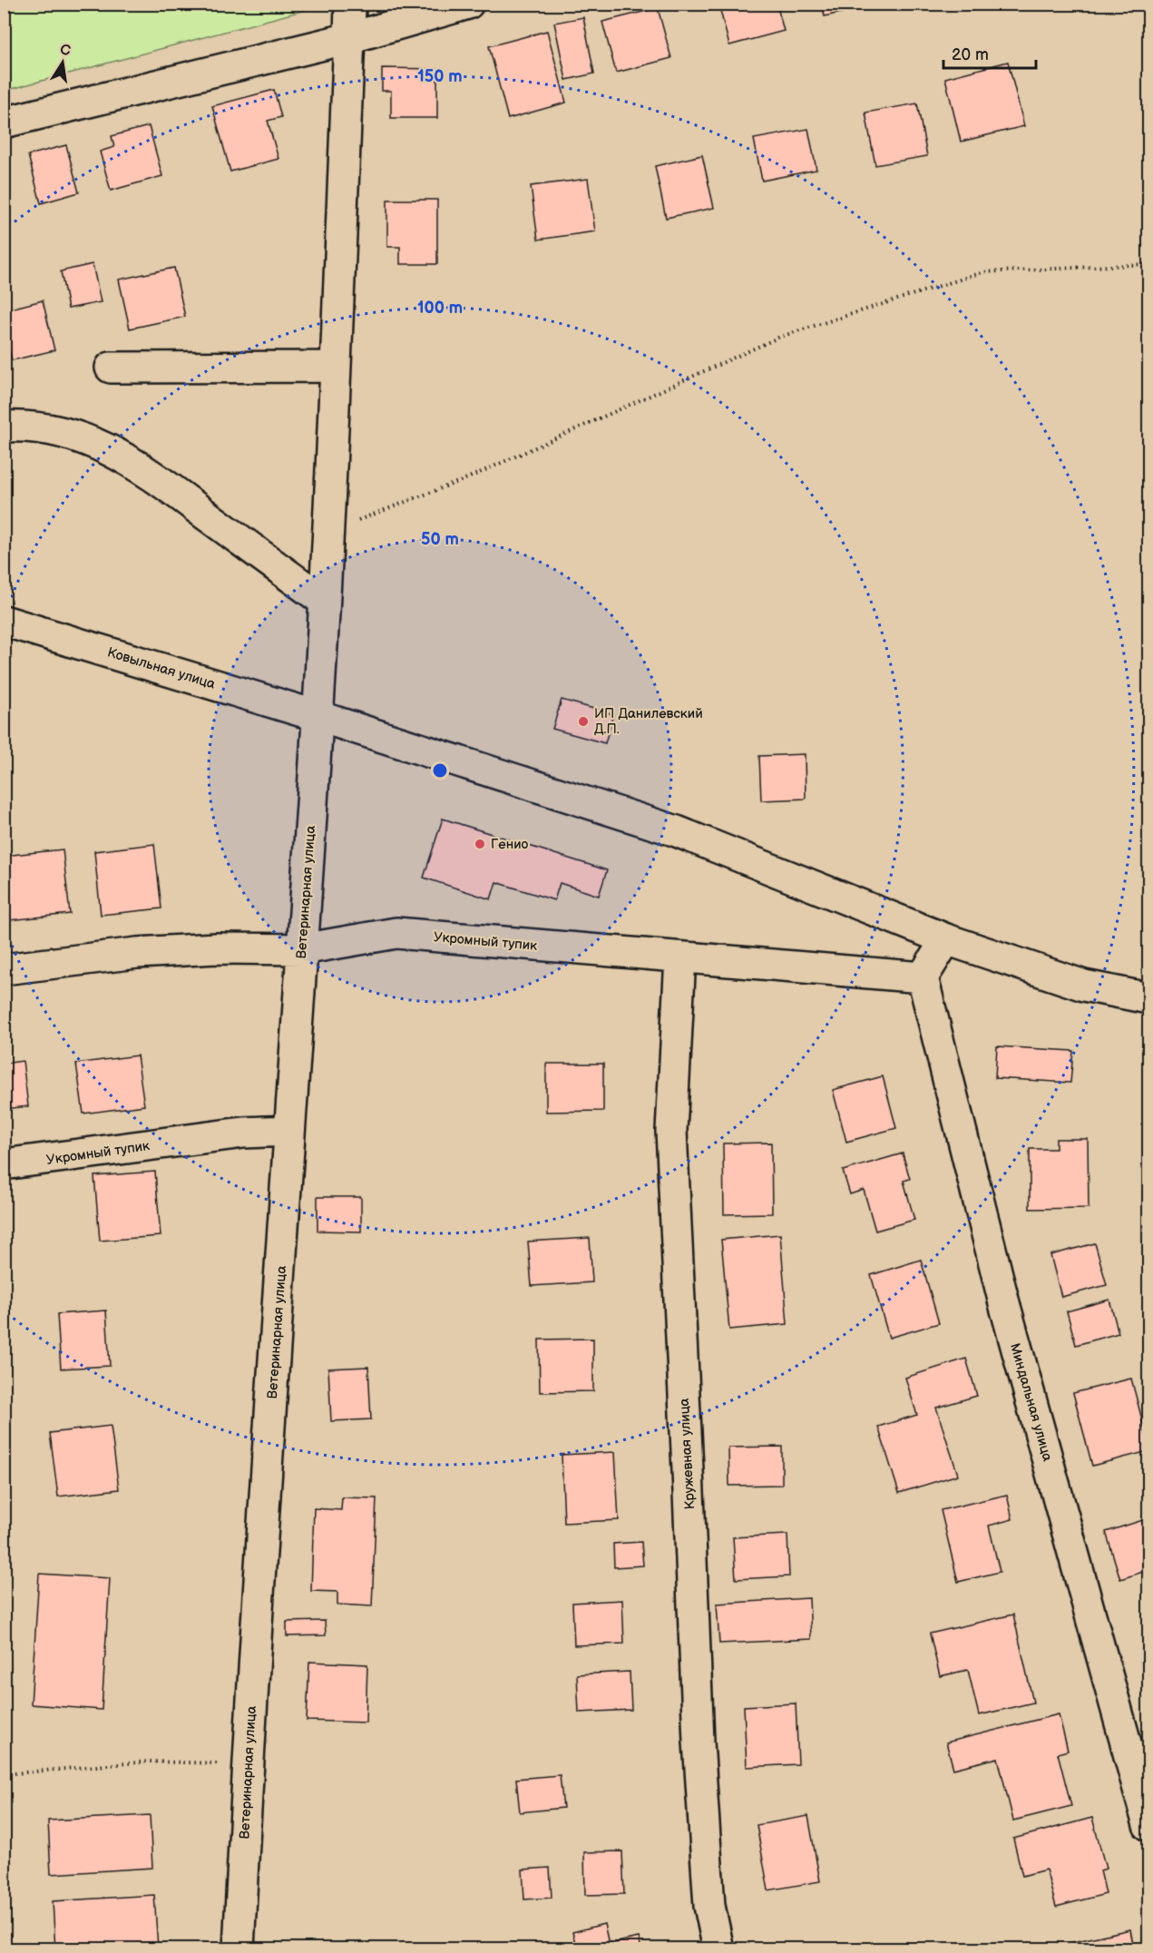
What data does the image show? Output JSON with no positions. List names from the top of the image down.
{
  "streets": {
    "street": [
      "Ковыльная улица",
      "Ветеринарная улица",
      "Укромный тупик",
      "Миндальная улица",
      "Кружевная улица"
    ]
  },
  "crossings": [
    ["Ковыльная улица", "Ветеринарная улица"],
    ["Ветеринарная улица", "Укромный тупик"],
    ["Укромный тупик", "Миндальная улица"],
    ["Укромный тупик", "Кружевная улица"]
  ],
  "places": ["ИП Данилевский Д.П.", "Генио"],
  "scale_bar": "20 m",
  "north": "top",
  "rings": ["150 m", "100 m", "50 m"]
}
